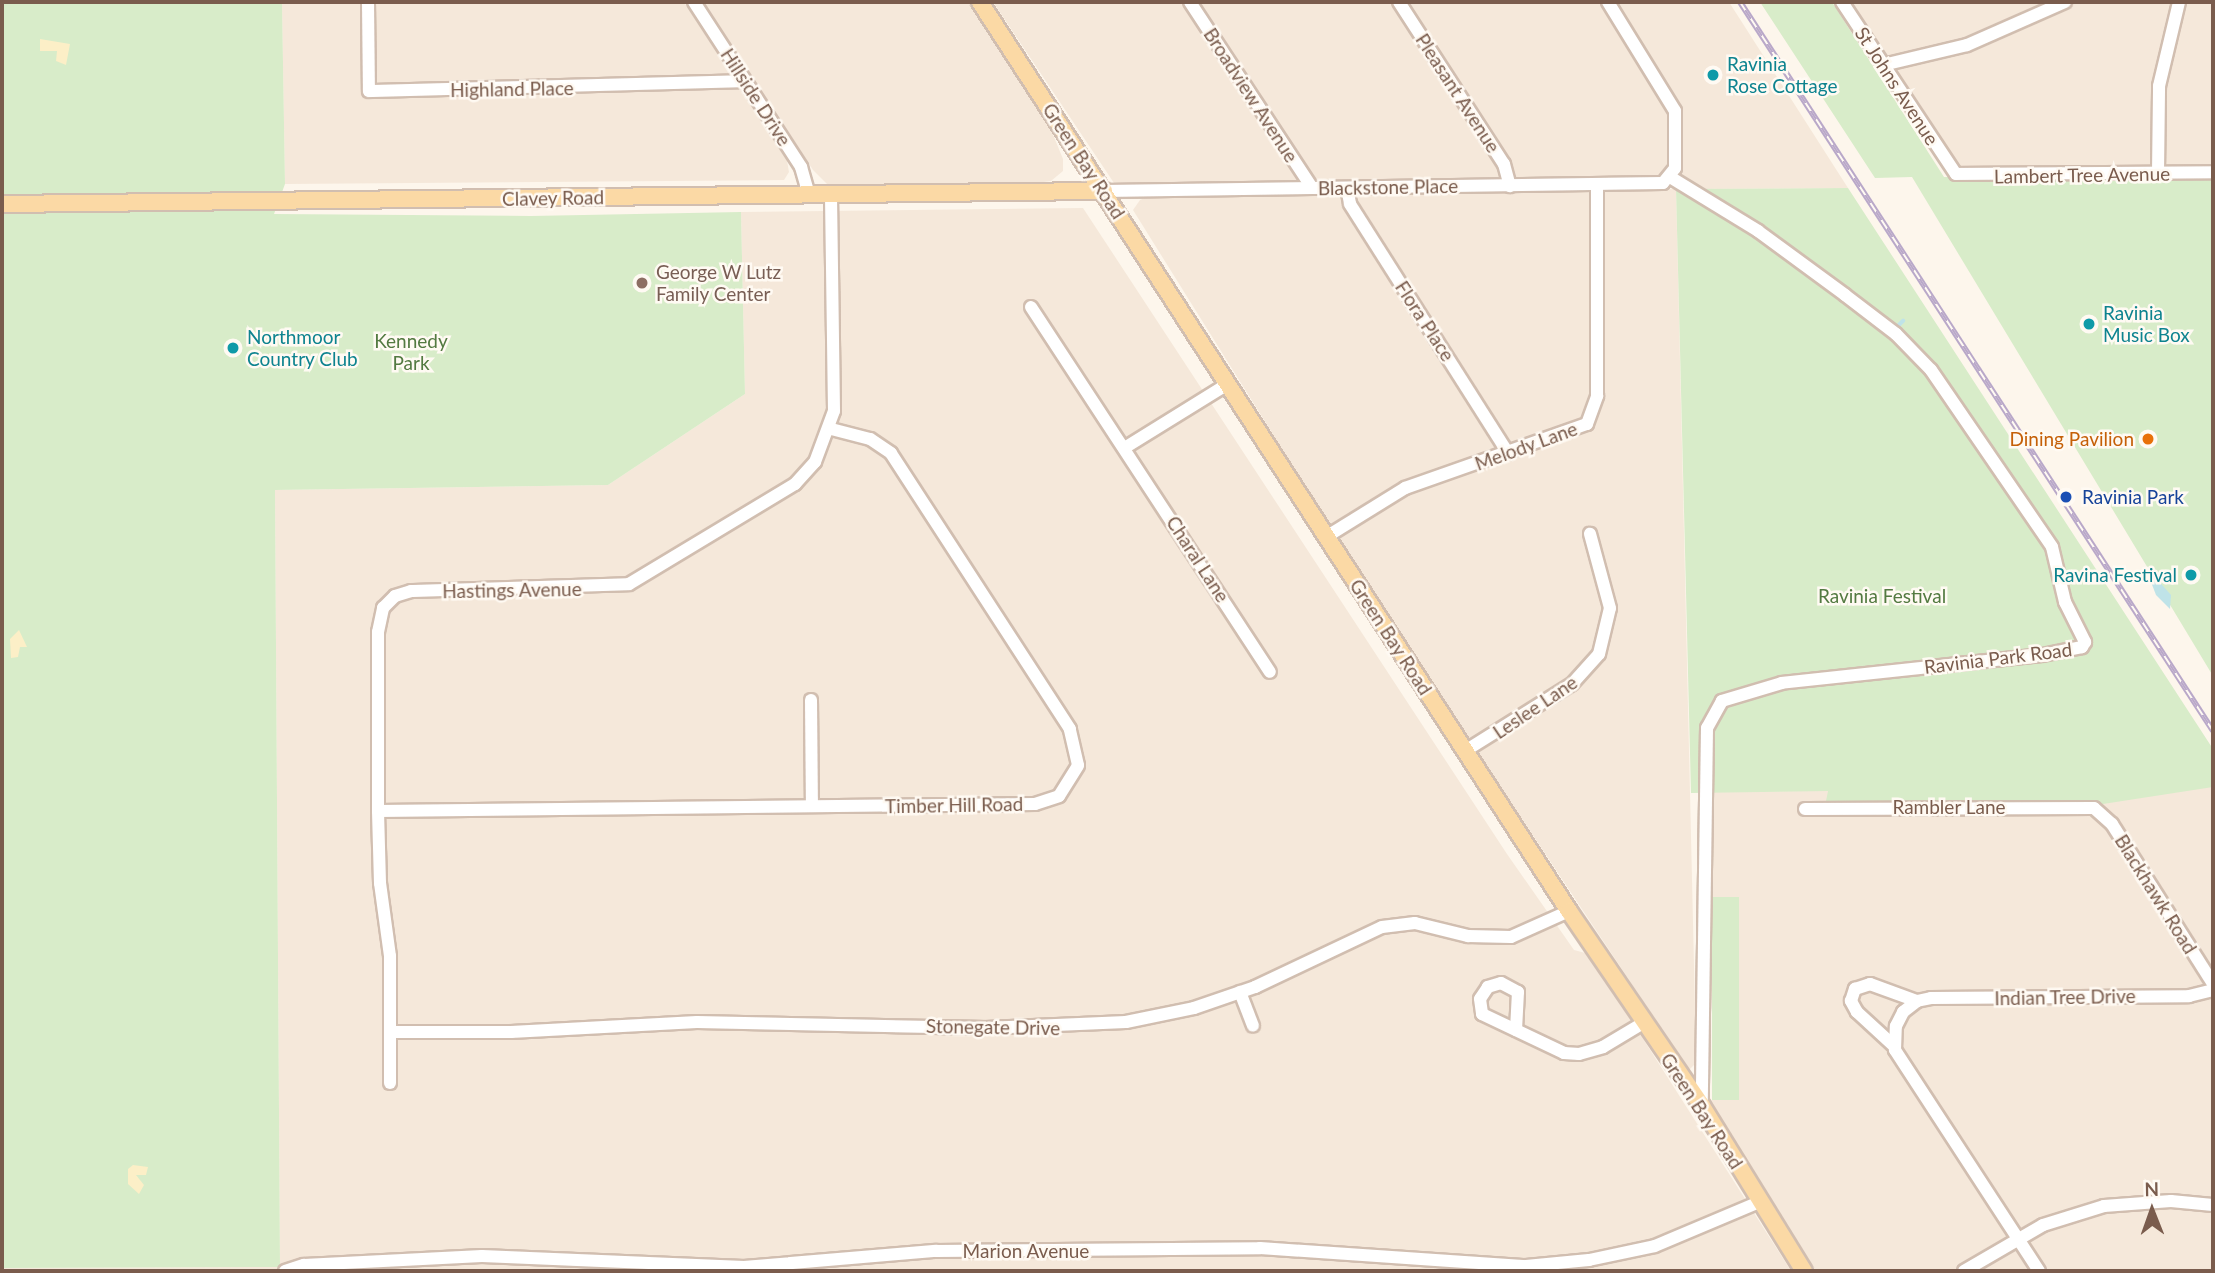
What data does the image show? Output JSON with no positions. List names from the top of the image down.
{
  "streets": {
    "main road": ["Green Bay Road", "Clavey Road"],
    "street": [
      "St Johns Avenue",
      "Highland Place",
      "Pleasant Avenue",
      "Broadview Avenue",
      "Hillside Drive",
      "Lambert Tree Avenue",
      "Blackstone Place",
      "Flora Place",
      "Melody Lane",
      "Charal Lane",
      "Hastings Avenue",
      "Ravinia Park Road",
      "Leslee Lane",
      "Timber Hill Road",
      "Rambler Lane",
      "Blackhawk Road",
      "Indian Tree Drive",
      "Stonegate Drive",
      "Marion Avenue"
    ]
  },
  "crossings": [
    ["St Johns Avenue", "Lambert Tree Avenue"],
    ["Highland Place", "Hillside Drive"],
    ["Pleasant Avenue", "Blackstone Place"],
    ["Broadview Avenue", "Blackstone Place"],
    ["Hillside Drive", "Clavey Road"],
    ["Green Bay Road", "Blackstone Place"],
    ["Green Bay Road", "Clavey Road"],
    ["Green Bay Road", "Melody Lane"],
    ["Green Bay Road", "Ravinia Park Road"],
    ["Green Bay Road", "Leslee Lane"],
    ["Green Bay Road", "Stonegate Drive"],
    ["Green Bay Road", "Marion Avenue"],
    ["Blackstone Place", "Clavey Road"],
    ["Blackstone Place", "Flora Place"],
    ["Blackstone Place", "Melody Lane"],
    ["Blackstone Place", "Ravinia Park Road"],
    ["Clavey Road", "Hastings Avenue"],
    ["Flora Place", "Melody Lane"],
    ["Hastings Avenue", "Timber Hill Road"],
    ["Hastings Avenue", "Stonegate Drive"],
    ["Rambler Lane", "Blackhawk Road"]
  ],
  "parks": ["Kennedy Park", "Ravinia Festival"],
  "places": [
    "Ravinia Rose Cottage",
    "George W Lutz Family Center",
    "Ravinia Music Box",
    "Northmoor Country Club",
    "Dining Pavilion",
    "Ravinia Park",
    "Ravina Festival"
  ],
  "north": "top"
}
